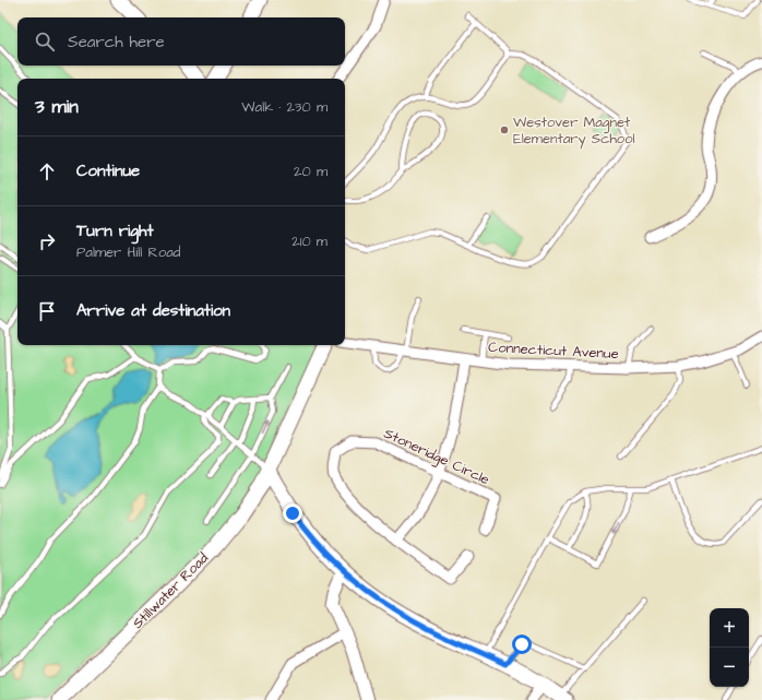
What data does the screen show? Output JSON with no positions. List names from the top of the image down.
{
  "streets": {
    "main road": ["Stillwater Road"],
    "street": ["Connecticut Avenue", "Stoneridge Circle"]
  },
  "places": ["Westover Magnet Elementary School"],
  "page": {
    "search": "Search here",
    "heading": ["3 min", "Walk · 230 m"],
    "list": [
      ["Continue", "20 m"],
      ["Turn right", "Palmer Hill Road", "210 m"],
      "Arrive at destination"
    ],
    "map_buttons": ["+", "−"]
  }
}
